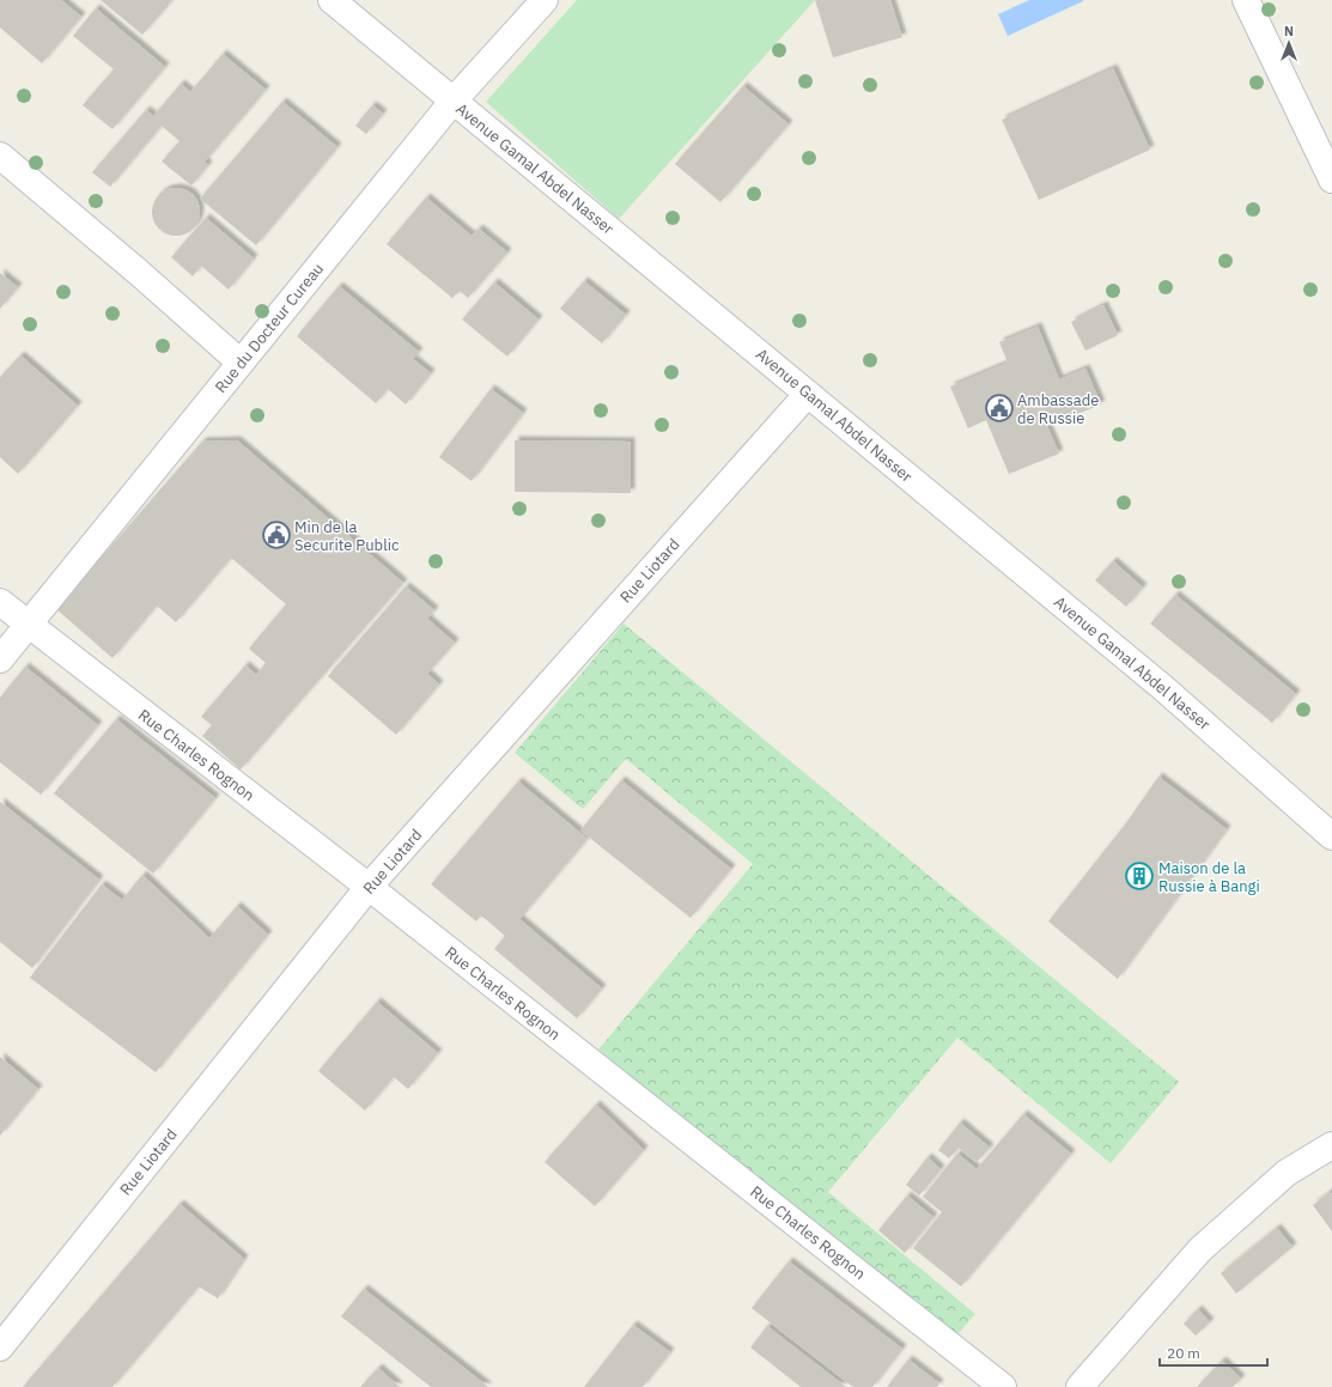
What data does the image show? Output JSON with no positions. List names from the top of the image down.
{
  "streets": {
    "street": [
      "Avenue Gamal Abdel Nasser",
      "Rue du Docteur Cureau",
      "Rue Liotard",
      "Rue Charles Rognon"
    ]
  },
  "crossings": [
    ["Avenue Gamal Abdel Nasser", "Rue du Docteur Cureau"],
    ["Avenue Gamal Abdel Nasser", "Rue Liotard"],
    ["Rue du Docteur Cureau", "Rue Charles Rognon"],
    ["Rue Liotard", "Rue Charles Rognon"]
  ],
  "places": {
    "public building": ["Ambassade de Russie", "Min de la Securite Public"],
    "building": ["Maison de la Russie à Bangi"]
  },
  "scale_bar": "20 m",
  "north": "top"
}
